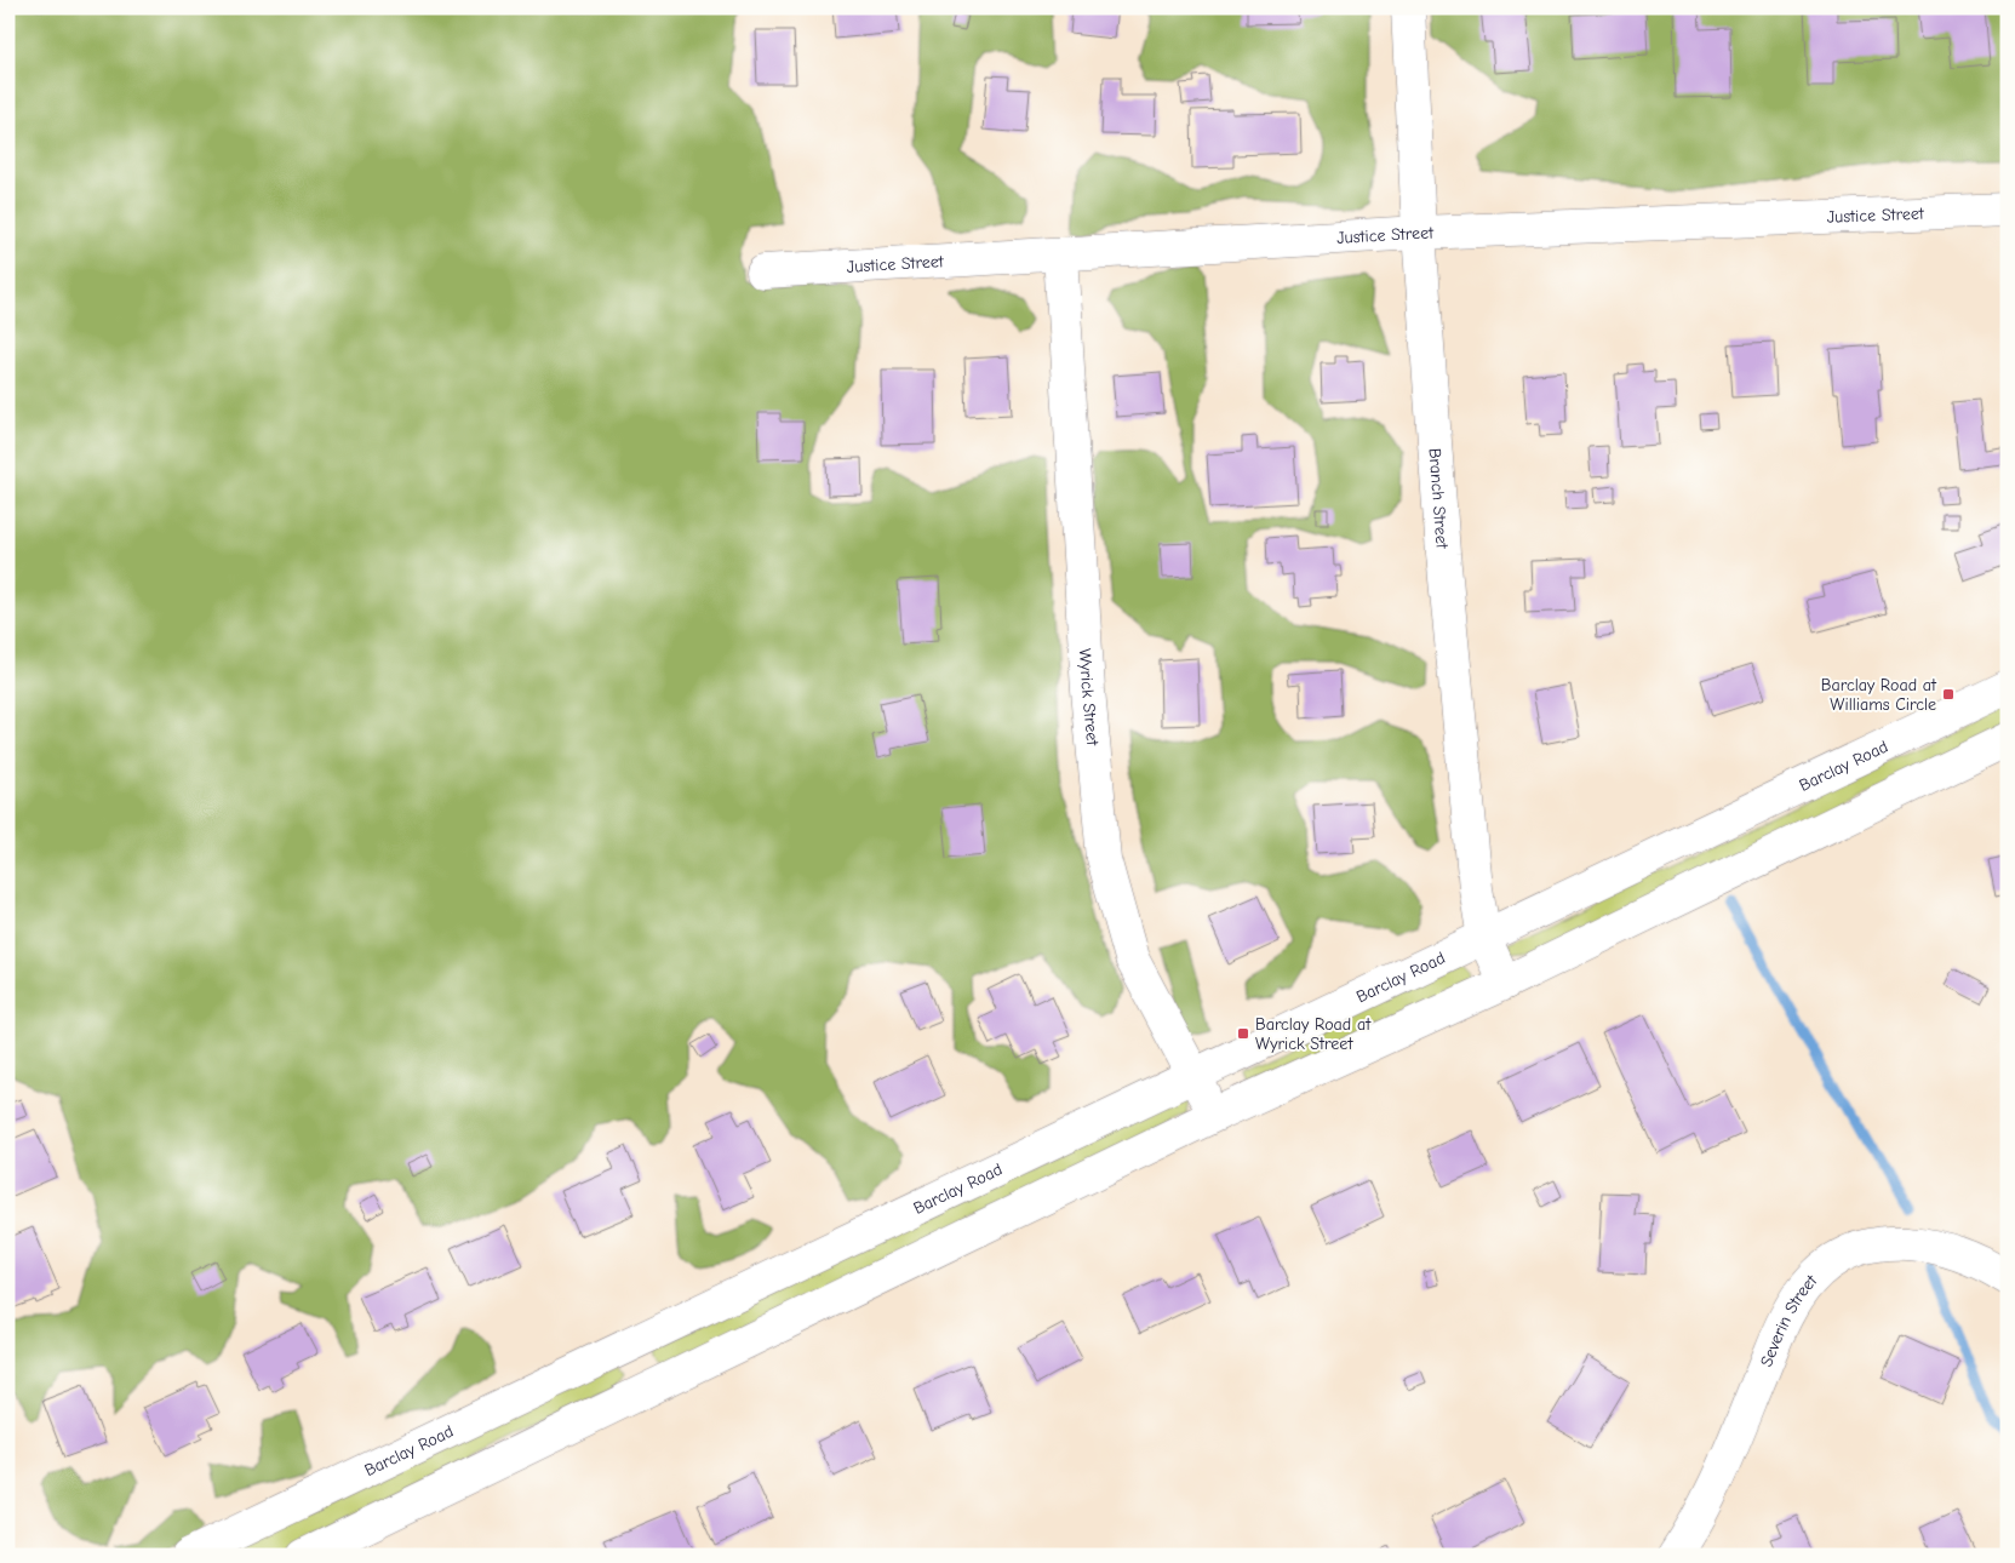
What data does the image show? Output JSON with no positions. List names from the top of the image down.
{
  "streets": {
    "street": [
      "Justice Street",
      "Branch Street",
      "Wyrick Street",
      "Barclay Road",
      "Severin Street"
    ]
  },
  "crossings": [
    ["Justice Street", "Branch Street"],
    ["Justice Street", "Wyrick Street"],
    ["Branch Street", "Barclay Road"],
    ["Wyrick Street", "Barclay Road"]
  ],
  "places": {
    "transit": ["Barclay Road at Williams Circle", "Barclay Road at Wyrick Street"]
  }
}
